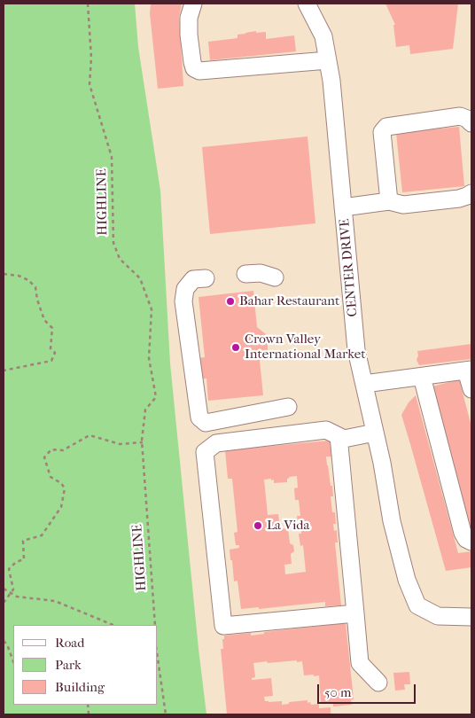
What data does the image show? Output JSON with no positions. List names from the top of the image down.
{
  "streets": {
    "street": ["CENTER DRIVE"],
    "path": ["HIGHLINE"]
  },
  "places": ["Bahar Restaurant", "Crown Valley International Market", "La Vida"],
  "legend": ["Road", "Park", "Building"],
  "scale_bar": "50 m"
}
